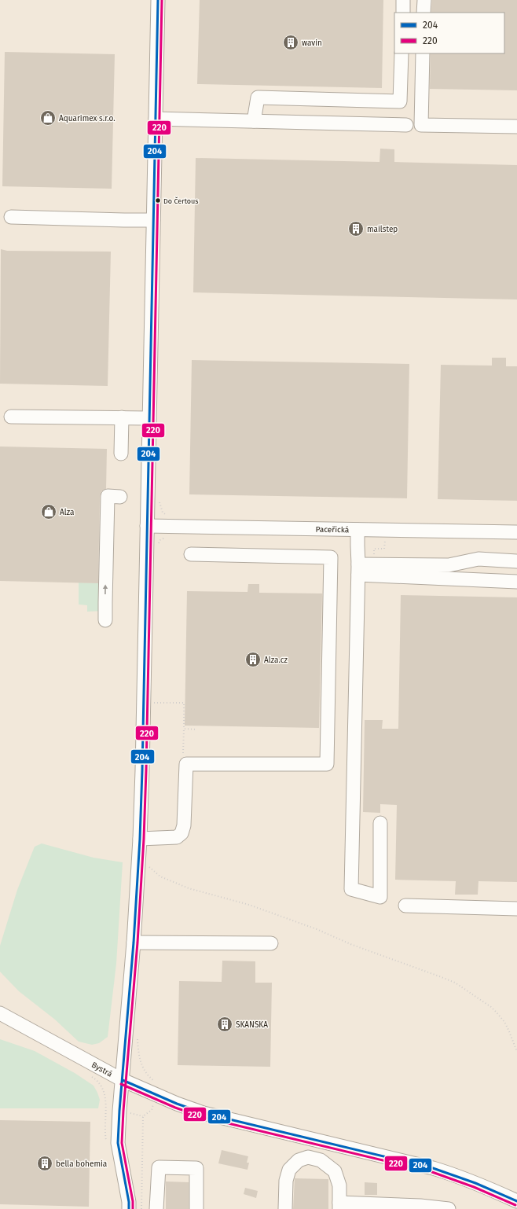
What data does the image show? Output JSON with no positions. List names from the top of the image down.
{
  "streets": {
    "street": ["Paceřická", "Bystrá"]
  },
  "places": {
    "building": [
      "wavin",
      "mailstep",
      "Alza.cz",
      "SKANSKA",
      "bella bohemia"
    ],
    "shop": ["Aquarimex s.r.o.", "Alza"],
    "other": ["Do Čertous"]
  },
  "lines": ["transit line 204", "transit line 220"],
  "legend": ["204", "220"]
}
